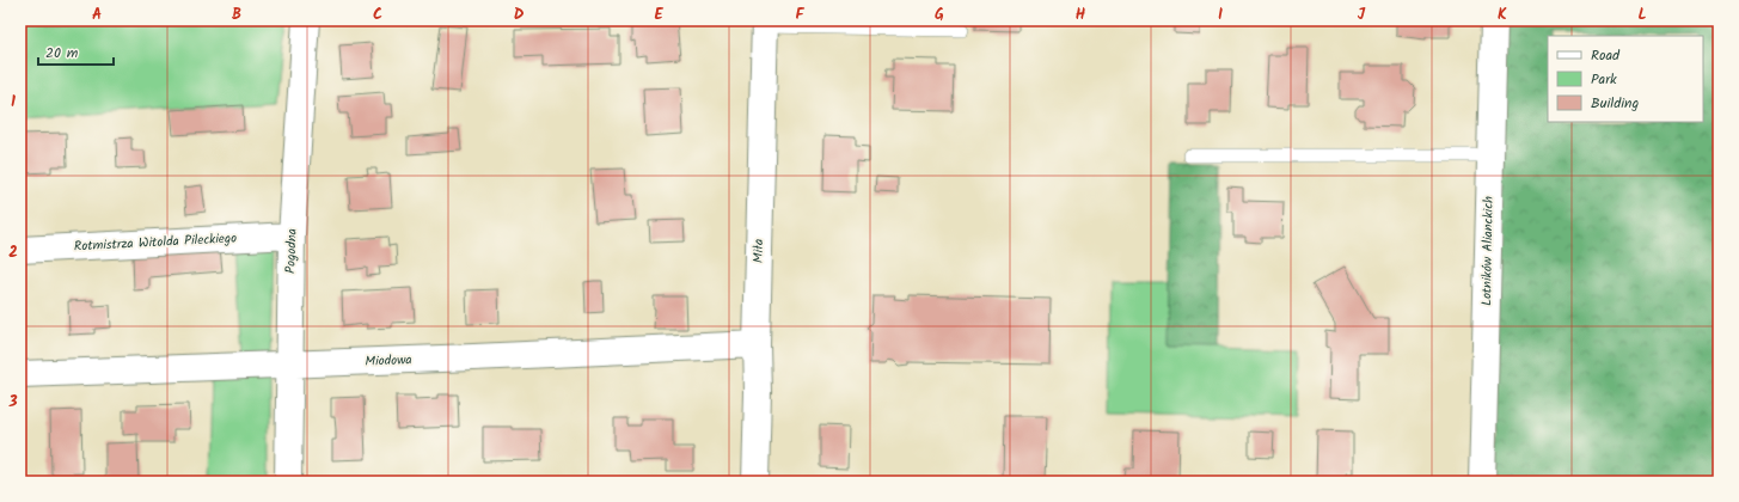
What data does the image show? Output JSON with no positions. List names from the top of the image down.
{
  "streets": {
    "street": [
      "Rotmistrza Witolda Pileckiego",
      "Pogodna",
      "Miła",
      "Lotników Alianckich",
      "Miodowa"
    ]
  },
  "crossings": [
    ["Rotmistrza Witolda Pileckiego", "Pogodna"],
    ["Pogodna", "Miodowa"],
    ["Miła", "Miodowa"]
  ],
  "legend": ["Road", "Park", "Building"],
  "scale_bar": "20 m",
  "grid": {
    "columns": [
      "A",
      "B",
      "C",
      "D",
      "E",
      "F",
      "G",
      "H",
      "I",
      "J",
      "K",
      "L"
    ],
    "rows": ["1", "2", "3"]
  }
}
